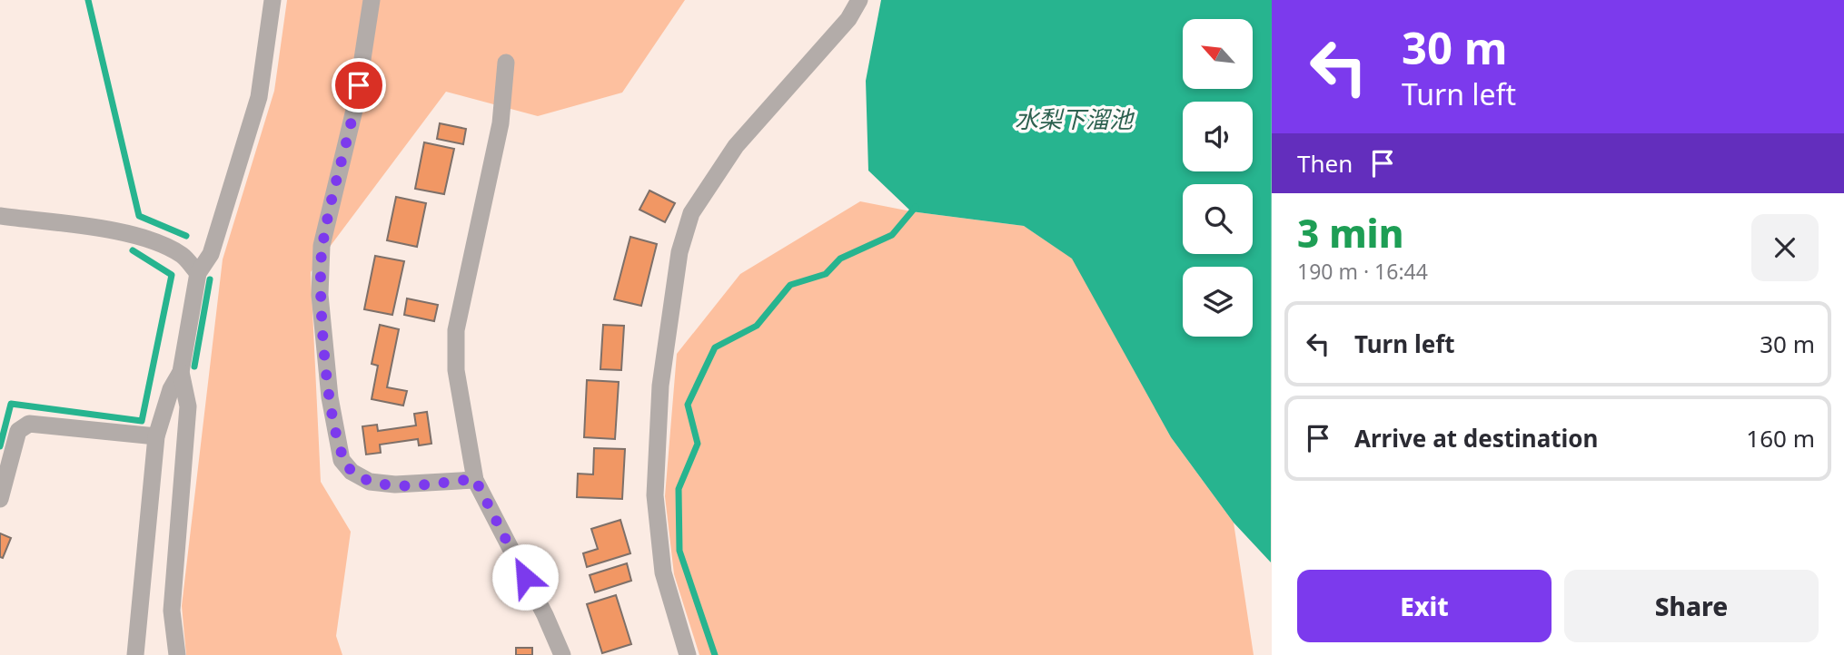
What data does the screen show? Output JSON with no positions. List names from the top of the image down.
{
  "water": ["水梨下溜池"],
  "north": "top left",
  "page": {
    "turn": ["30 m", "Turn left"],
    "then": "Then",
    "heading": ["3 min", "190 m · 16:44"],
    "list": [
      {
        "name": "Turn left",
        "value": "30 m"
      },
      {
        "name": "Arrive at destination",
        "value": "160 m"
      }
    ],
    "buttons": ["Exit", "Share"]
  }
}
